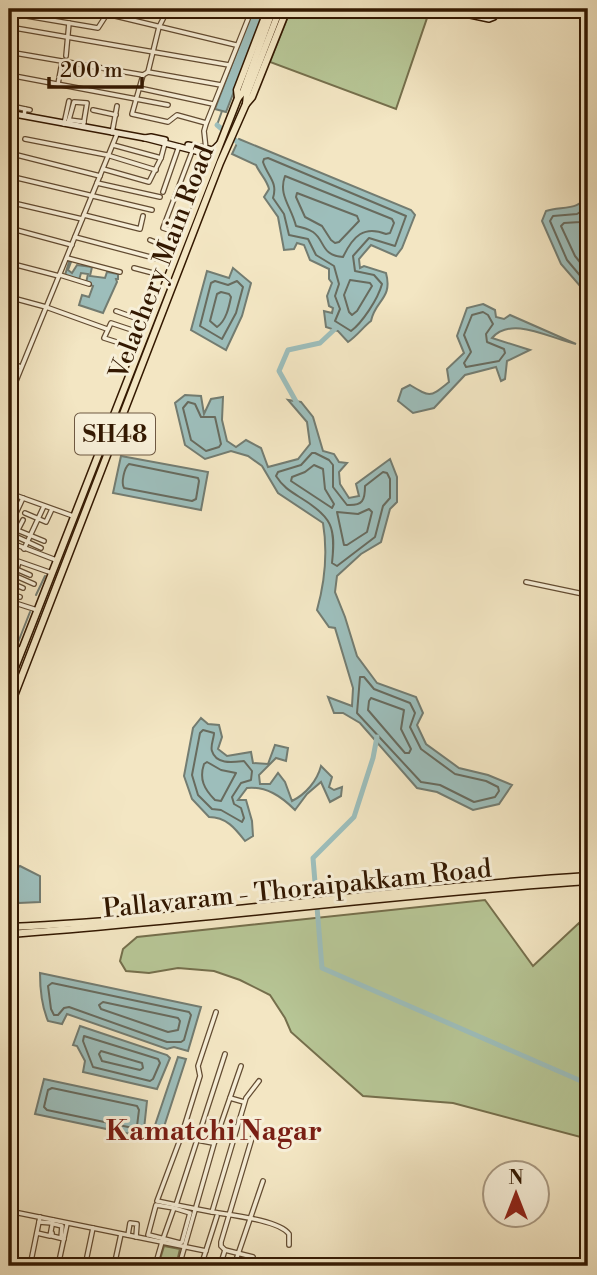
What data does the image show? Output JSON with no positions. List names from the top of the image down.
{
  "streets": {
    "main road": ["Velachery Main Road", "SH48", "Pallavaram - Thoraipakkam Road"]
  },
  "crossings": [
    ["Velachery Main Road", "SH48"]
  ],
  "districts": ["Kamatchi Nagar"],
  "scale_bar": "200 m",
  "north": "top"
}
